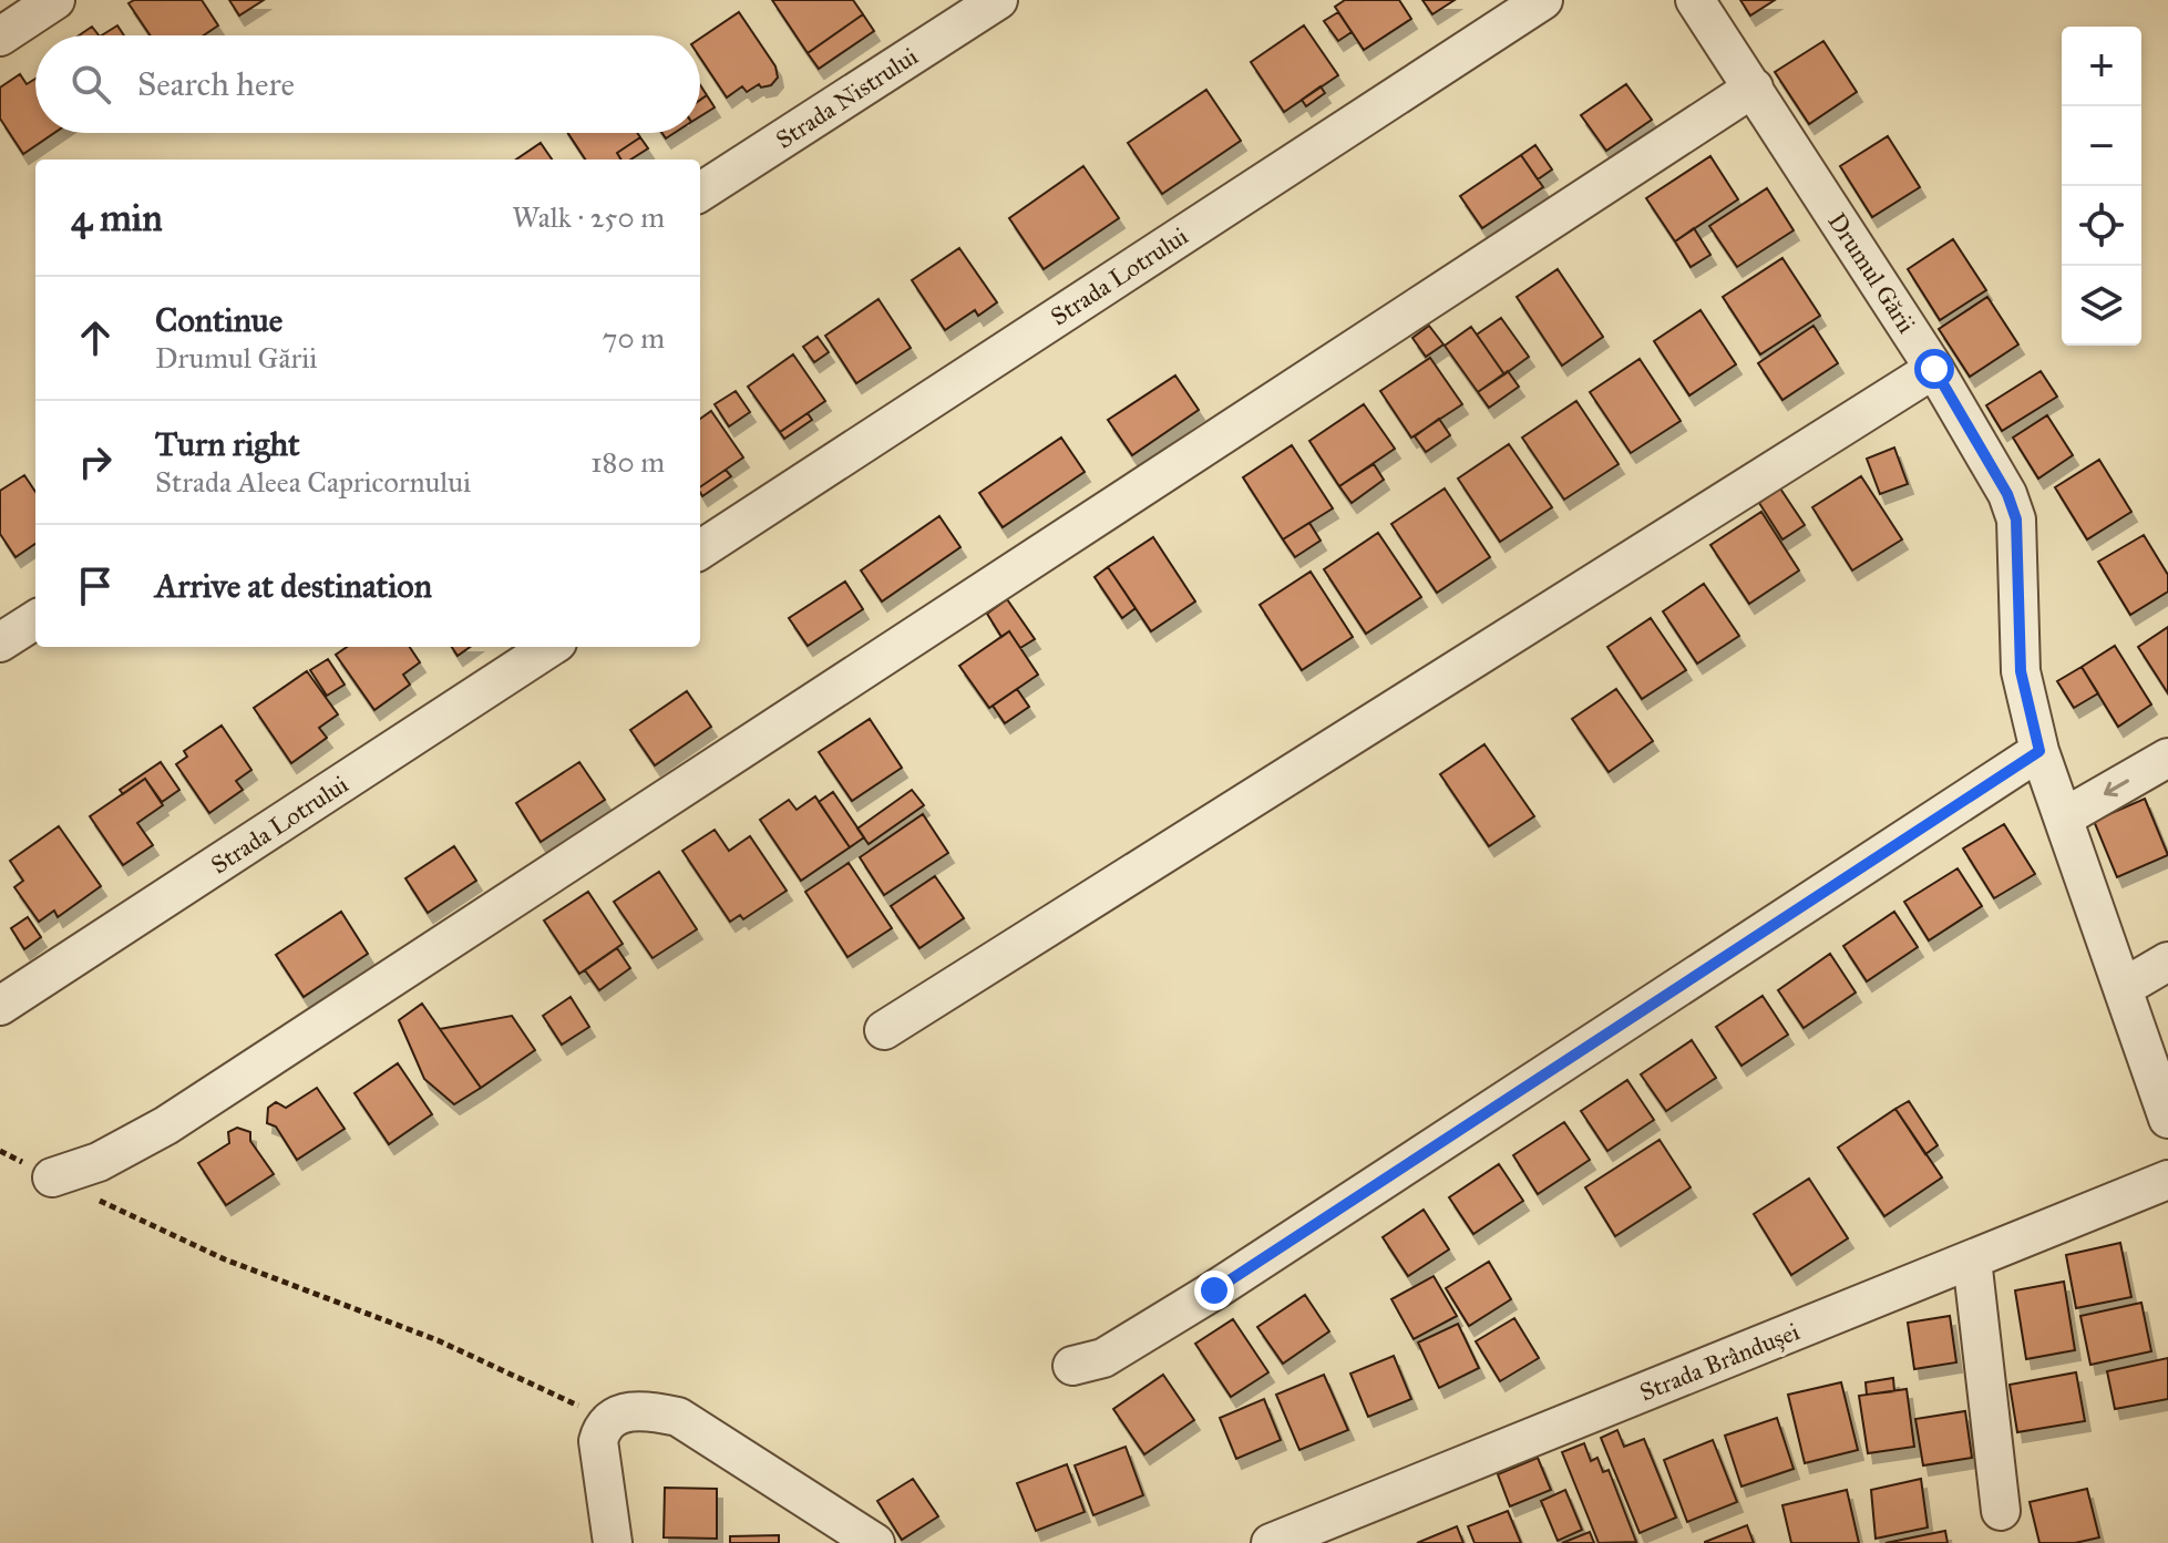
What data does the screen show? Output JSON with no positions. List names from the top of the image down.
{
  "streets": {
    "street": [
      "Strada Nistrului",
      "Drumul Gării",
      "Strada Lotrului",
      "Strada Brândușei"
    ]
  },
  "page": {
    "map_buttons": ["+", "−"],
    "search": "Search here",
    "heading": ["4 min", "Walk · 250 m"],
    "list": [
      ["Continue", "Drumul Gării", "70 m"],
      ["Turn right", "Strada Aleea Capricornului", "180 m"],
      "Arrive at destination"
    ]
  }
}
